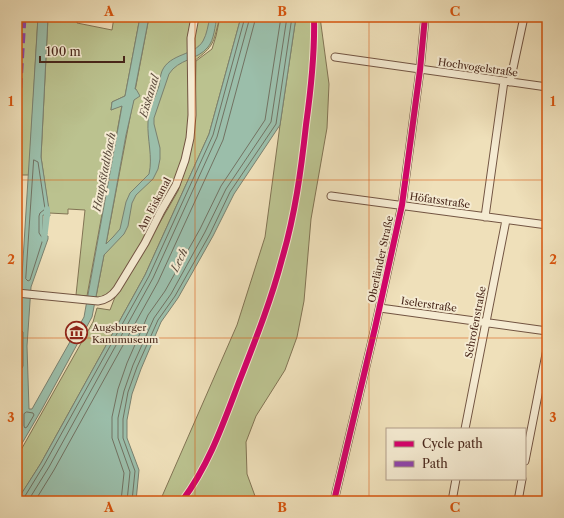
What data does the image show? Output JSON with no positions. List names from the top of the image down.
{
  "streets": {
    "street": [
      "Hochvogelstraße",
      "Höfatsstraße",
      "Am Eiskanal",
      "Oberländer Straße",
      "Iselerstraße",
      "Schrofenstraße"
    ]
  },
  "crossings": [
    ["Hochvogelstraße", "Oberländer Straße"],
    ["Höfatsstraße", "Oberländer Straße"],
    ["Höfatsstraße", "Schrofenstraße"],
    ["Oberländer Straße", "Iselerstraße"],
    ["Iselerstraße", "Schrofenstraße"]
  ],
  "water": ["Eiskanal", "Hauptstadtbach", "Lech"],
  "places": {
    "museum": ["Augsburger Kanumuseum"]
  },
  "legend": ["Cycle path", "Path"],
  "scale_bar": "100 m",
  "grid": {
    "columns": ["A", "B", "C"],
    "rows": ["1", "2", "3"]
  }
}
